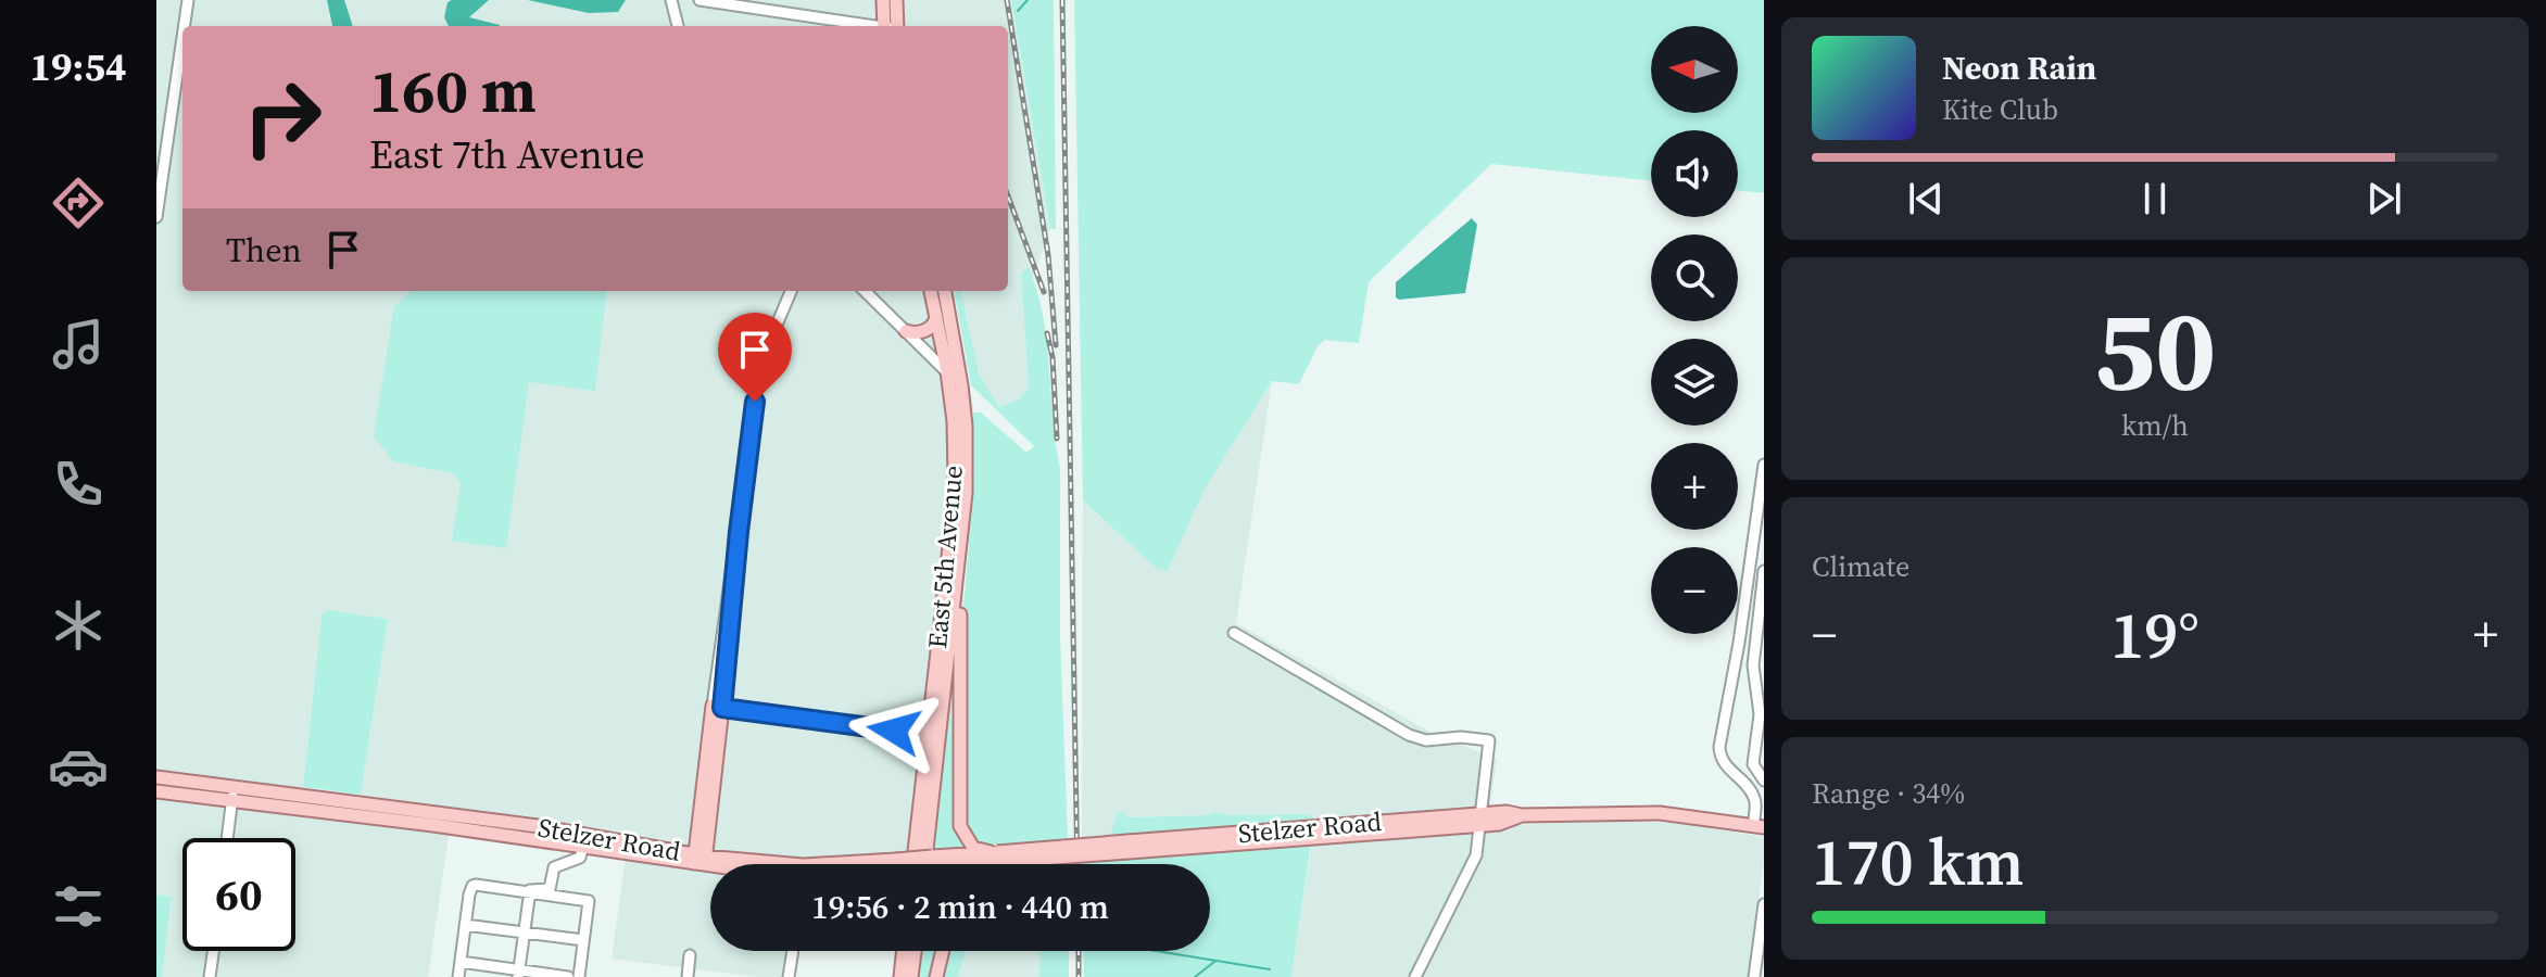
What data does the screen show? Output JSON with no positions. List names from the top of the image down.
{
  "streets": {
    "main road": ["East 5th Avenue", "Stelzer Road"]
  },
  "north": "left",
  "page": {
    "tabs": "19:54",
    "map_buttons": ["+", "−"],
    "turn": ["160 m", "East 7th Avenue"],
    "song": ["Neon Rain", "Kite Club"],
    "then": "Then",
    "tile": [
      ["50", "km/h"],
      "Climate",
      ["Range · 34%", "170 km"]
    ],
    "heat": ["−", "19°", "+"],
    "limit": "60",
    "trip": "19:56 · 2 min · 440 m"
  }
}
